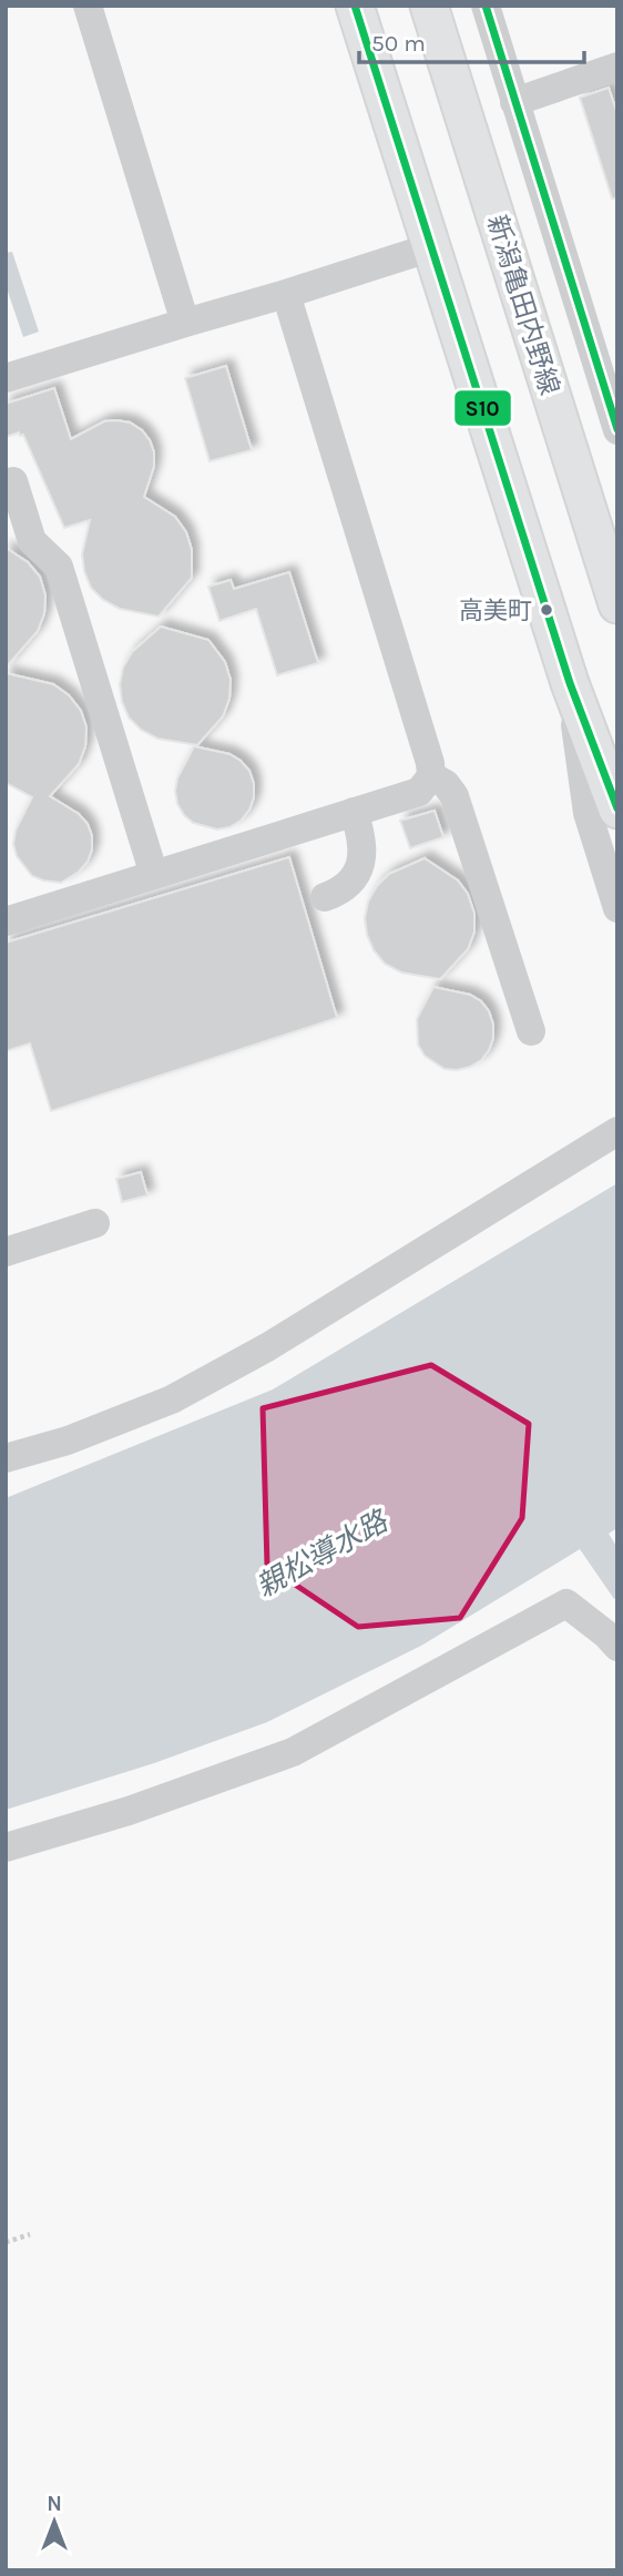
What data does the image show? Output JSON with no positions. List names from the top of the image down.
{
  "streets": {
    "main road": ["新潟亀田内野線"]
  },
  "water": ["親松導水路"],
  "places": ["高美町"],
  "lines": ["transit line S10"],
  "scale_bar": "50 m",
  "north": "top"
}
